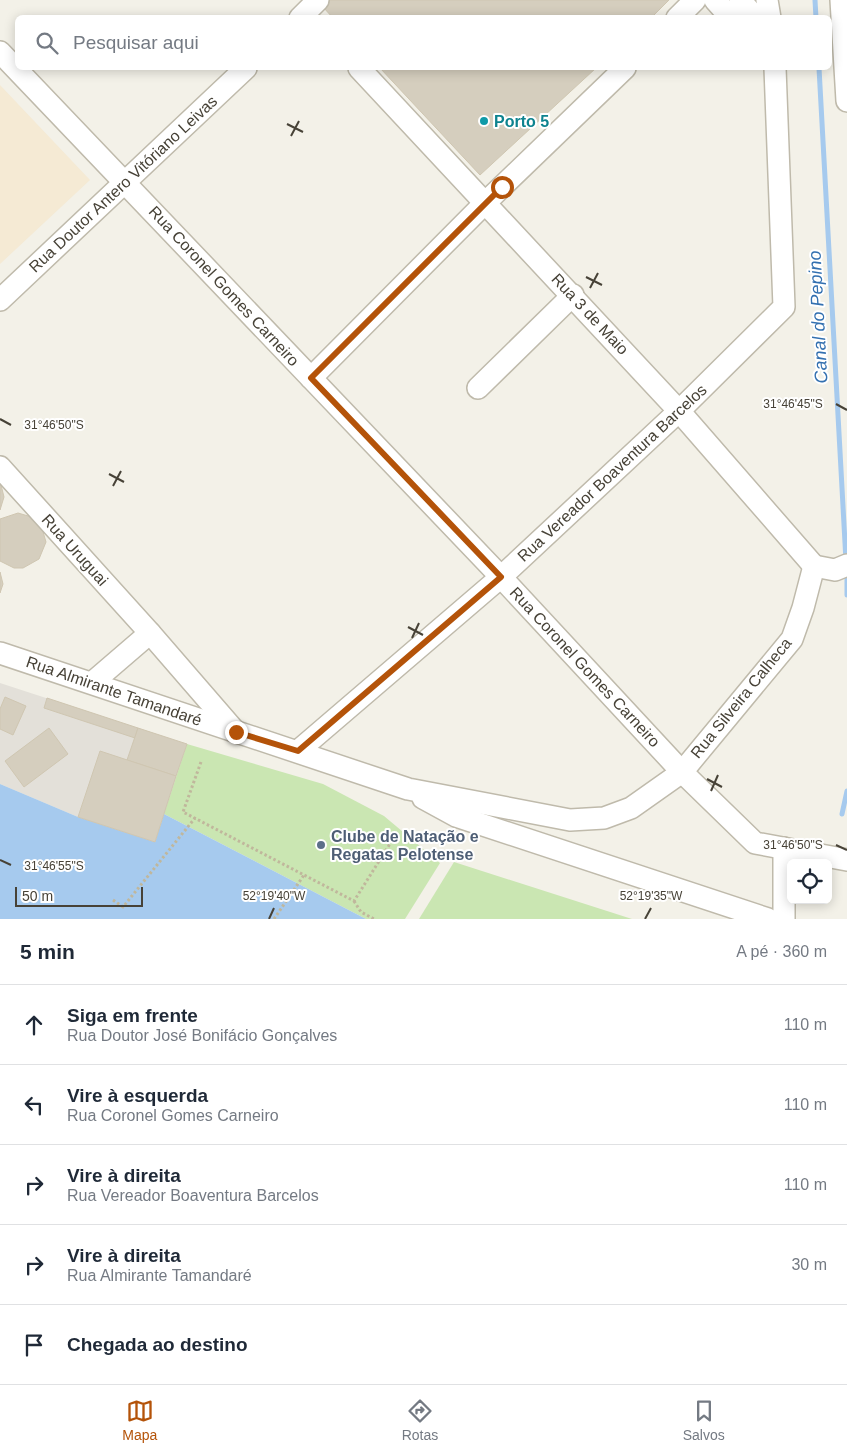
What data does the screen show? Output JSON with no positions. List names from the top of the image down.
{
  "streets": {
    "street": [
      "Rua Doutor Antero Vitóriano Leivas",
      "Rua Coronel Gomes Carneiro",
      "Rua 3 de Maio",
      "Rua Vereador Boaventura Barcelos",
      "Rua Uruguai",
      "Rua Almirante Tamandaré",
      "Rua Silveira Calheca"
    ]
  },
  "crossings": [
    ["Rua Doutor Antero Vitóriano Leivas", "Rua Coronel Gomes Carneiro"],
    ["Rua Coronel Gomes Carneiro", "Rua Vereador Boaventura Barcelos"],
    ["Rua Coronel Gomes Carneiro", "Rua Almirante Tamandaré"],
    ["Rua Coronel Gomes Carneiro", "Rua Silveira Calheca"],
    ["Rua 3 de Maio", "Rua Vereador Boaventura Barcelos"],
    ["Rua 3 de Maio", "Rua Silveira Calheca"],
    ["Rua Vereador Boaventura Barcelos", "Rua Almirante Tamandaré"],
    ["Rua Uruguai", "Rua Almirante Tamandaré"],
    ["Rua Almirante Tamandaré", "Rua Silveira Calheca"]
  ],
  "water": ["Canal do Pepino"],
  "places": ["Porto 5", "Clube de Natação e Regatas Pelotense"],
  "scale_bar": "50 m",
  "page": {
    "search": "Pesquisar aqui",
    "scale": "50 m",
    "heading": ["5 min", "A pé · 360 m"],
    "list": [
      ["Siga em frente", "Rua Doutor José Bonifácio Gonçalves", "110 m"],
      ["Vire à esquerda", "Rua Coronel Gomes Carneiro", "110 m"],
      ["Vire à direita", "Rua Vereador Boaventura Barcelos", "110 m"],
      ["Vire à direita", "Rua Almirante Tamandaré", "30 m"],
      "Chegada ao destino"
    ],
    "nav": ["Mapa", "Rotas", "Salvos"]
  },
  "coordinates": [
    "31°46'45\"S",
    "31°46'50\"S",
    "31°46'55\"S",
    "52°19'40\"W",
    "52°19'35\"W"
  ]
}
